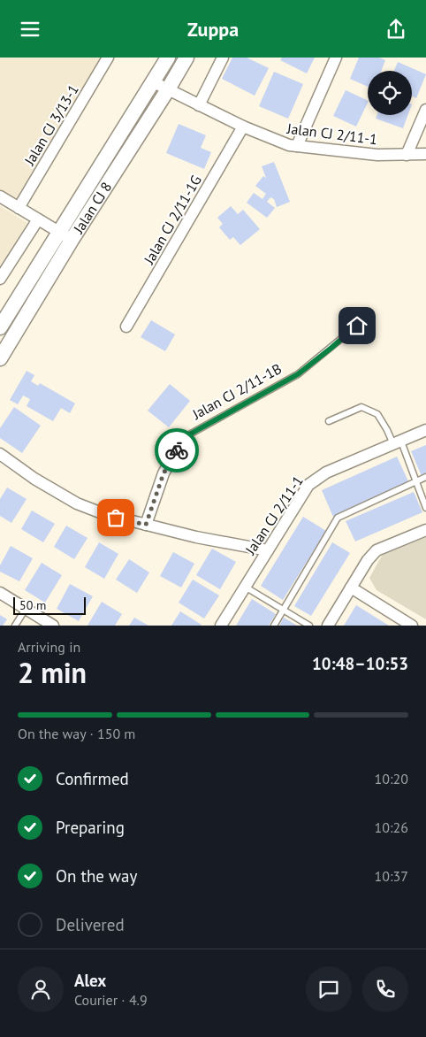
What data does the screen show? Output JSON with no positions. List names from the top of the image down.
{
  "streets": {
    "street": [
      "Jalan CJ 3/13-1",
      "Jalan CJ 2/11-1",
      "Jalan CJ 8",
      "Jalan CJ 2/11-1G",
      "Jalan CJ 2/11-1B"
    ]
  },
  "crossings": [
    ["Jalan CJ 2/11-1", "Jalan CJ 8"],
    ["Jalan CJ 2/11-1", "Jalan CJ 2/11-1G"]
  ],
  "scale_bar": "50 m",
  "page": {
    "header": "Zuppa",
    "scale": "50 m",
    "heading": ["2 min", "Arriving in", "10:48–10:53"],
    "panel": ["Alex", "Courier · 4.9"],
    "bar": "On the way · 150 m",
    "list": [
      ["Confirmed", "10:20"],
      ["Preparing", "10:26"],
      ["On the way", "10:37"],
      "Delivered"
    ]
  }
}
